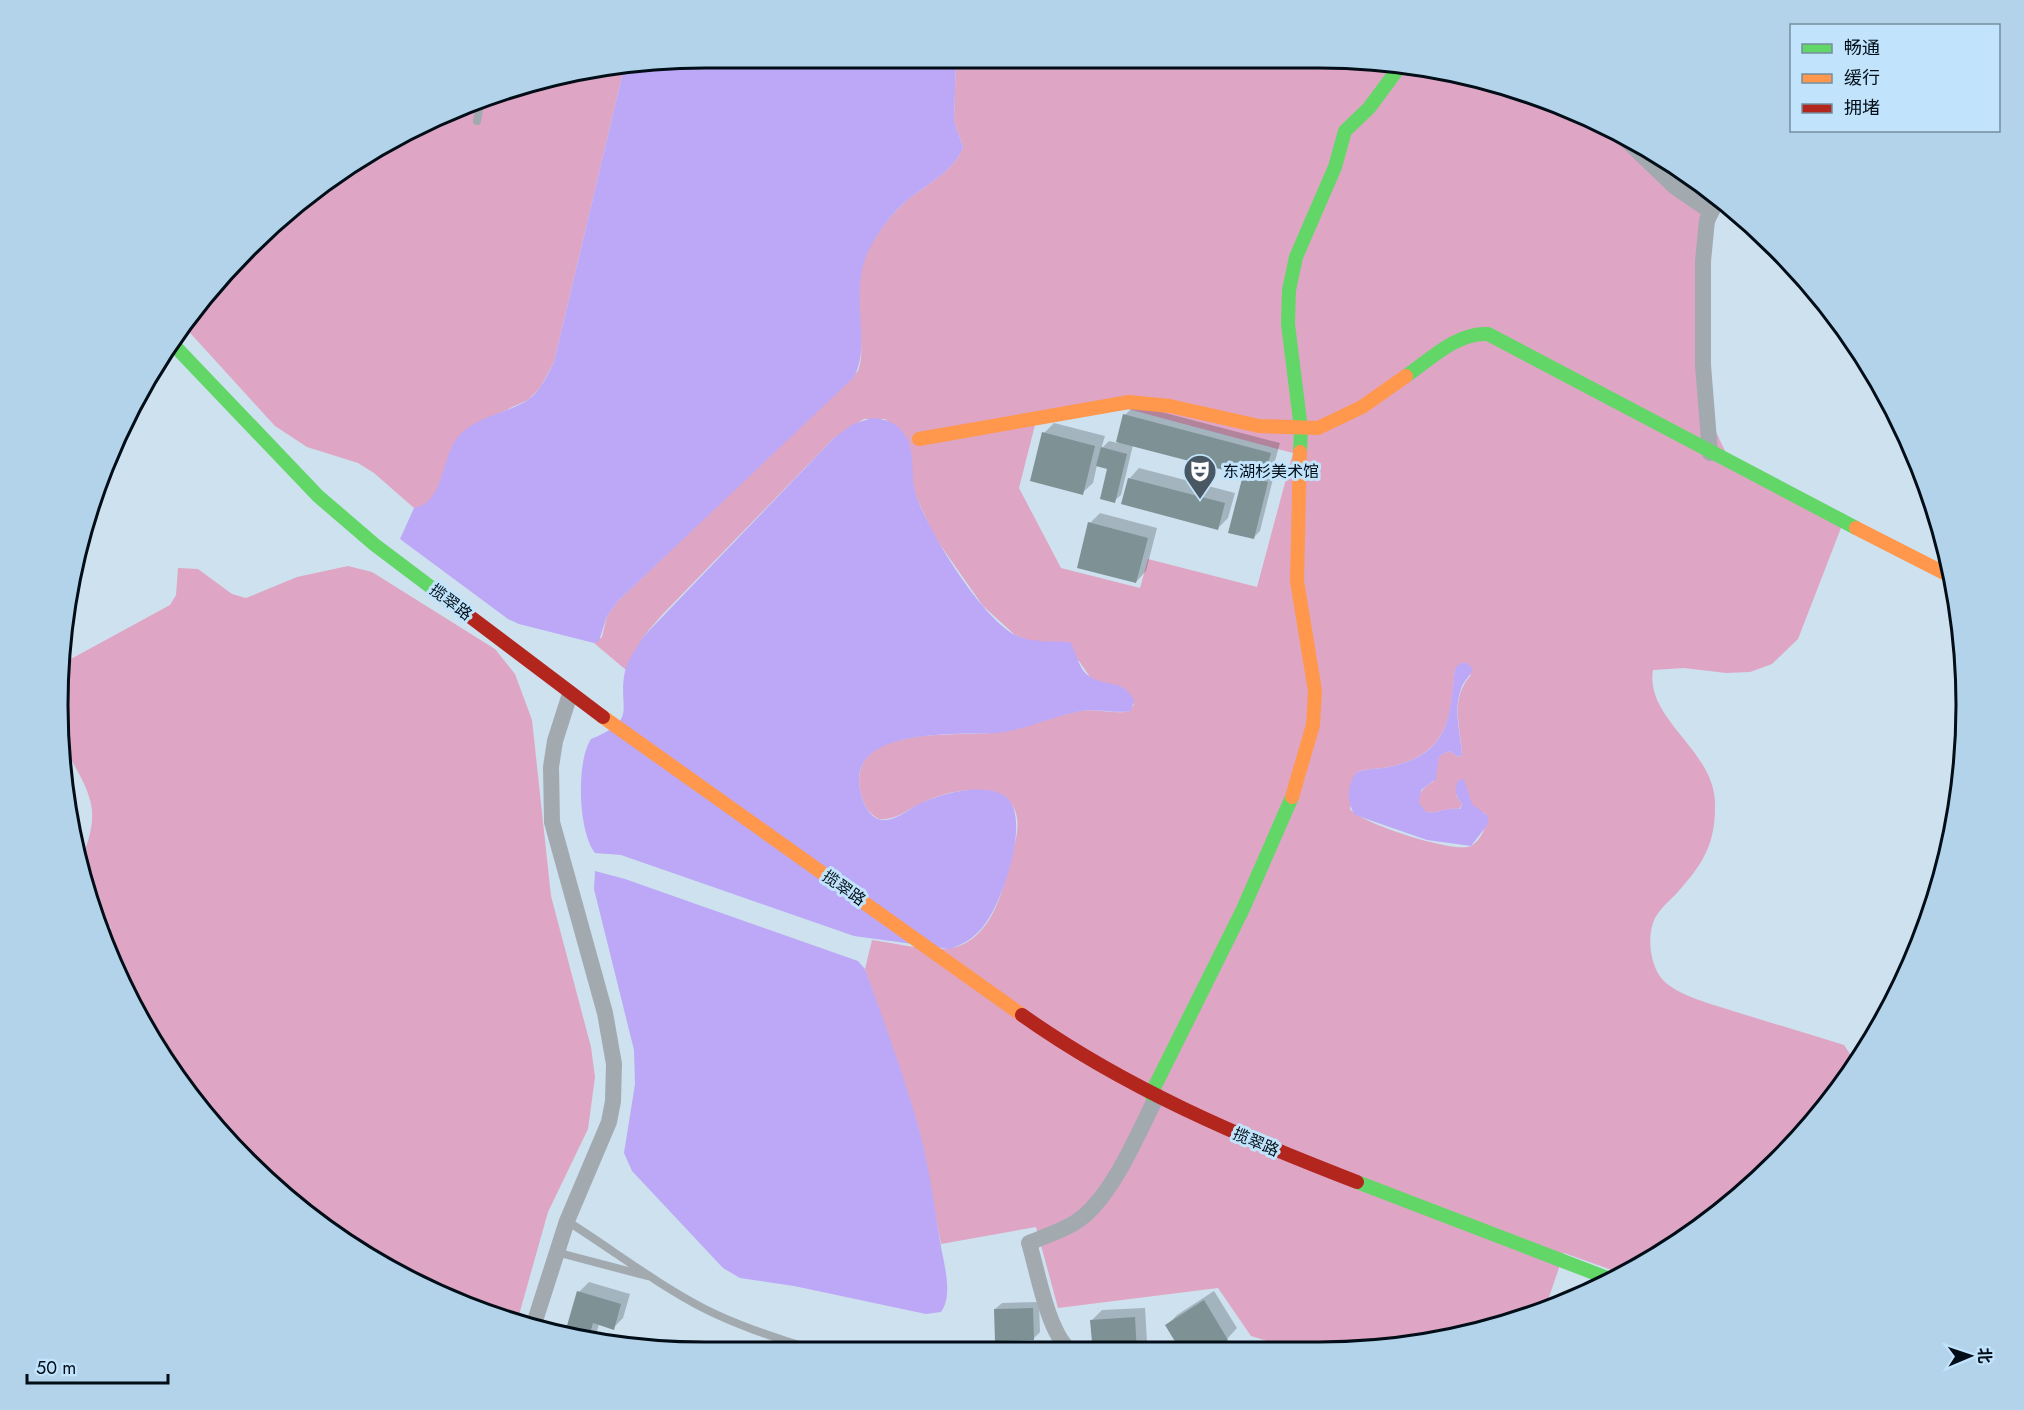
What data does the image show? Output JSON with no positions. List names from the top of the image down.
{
  "streets": {
    "street": ["揽翠路"]
  },
  "places": {
    "theatre": ["东湖杉美术馆"]
  },
  "legend": ["畅通", "缓行", "拥堵"],
  "scale_bar": "50 m",
  "north": "right"
}
